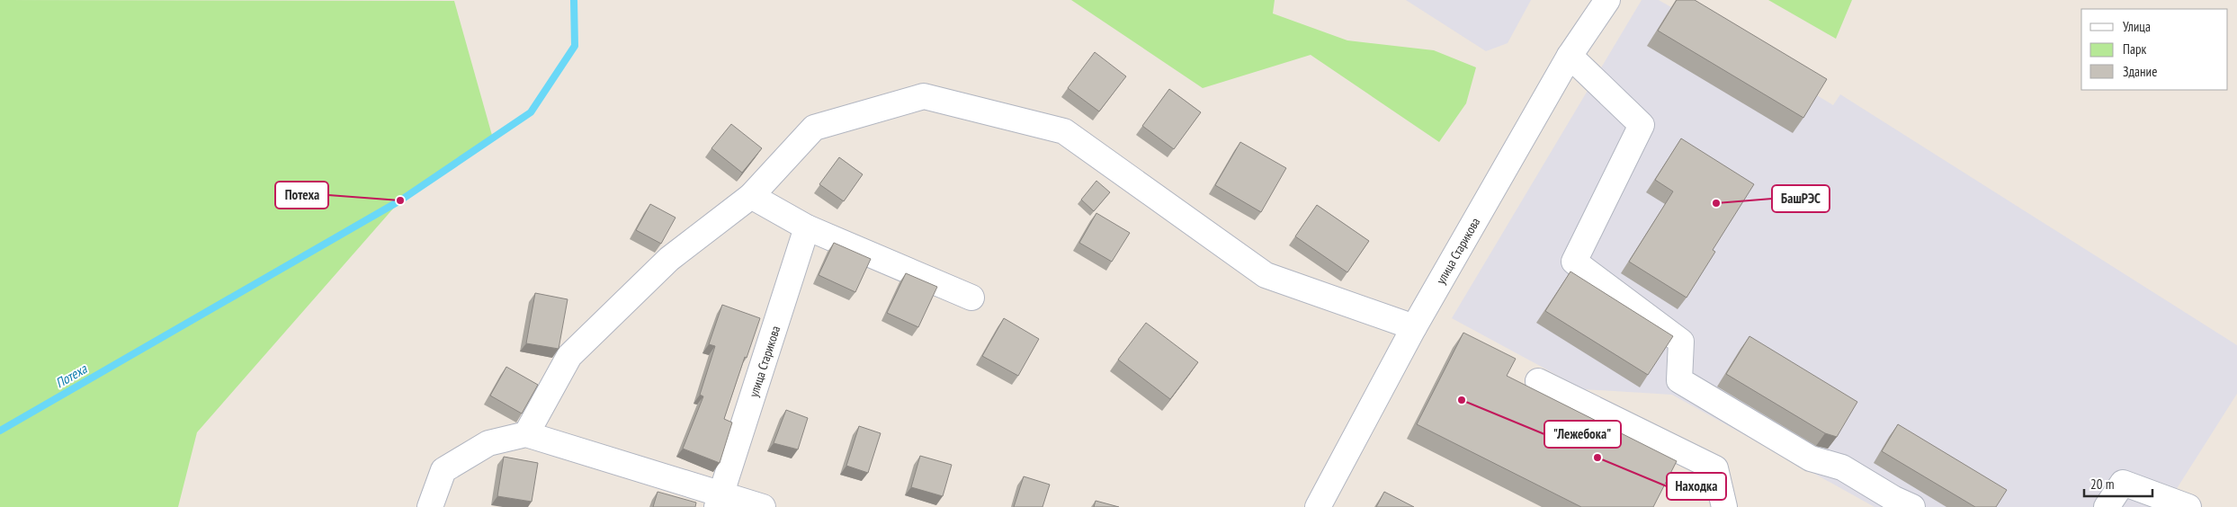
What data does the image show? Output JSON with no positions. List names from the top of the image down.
{
  "streets": {
    "street": ["улица Старикова"]
  },
  "water": ["Потеха"],
  "places": [
    "Потеха",
    "БашРЭС",
    "\"Лежебока\"",
    "Находка"
  ],
  "legend": ["Улица", "Парк", "Здание"],
  "scale_bar": "20 m"
}
